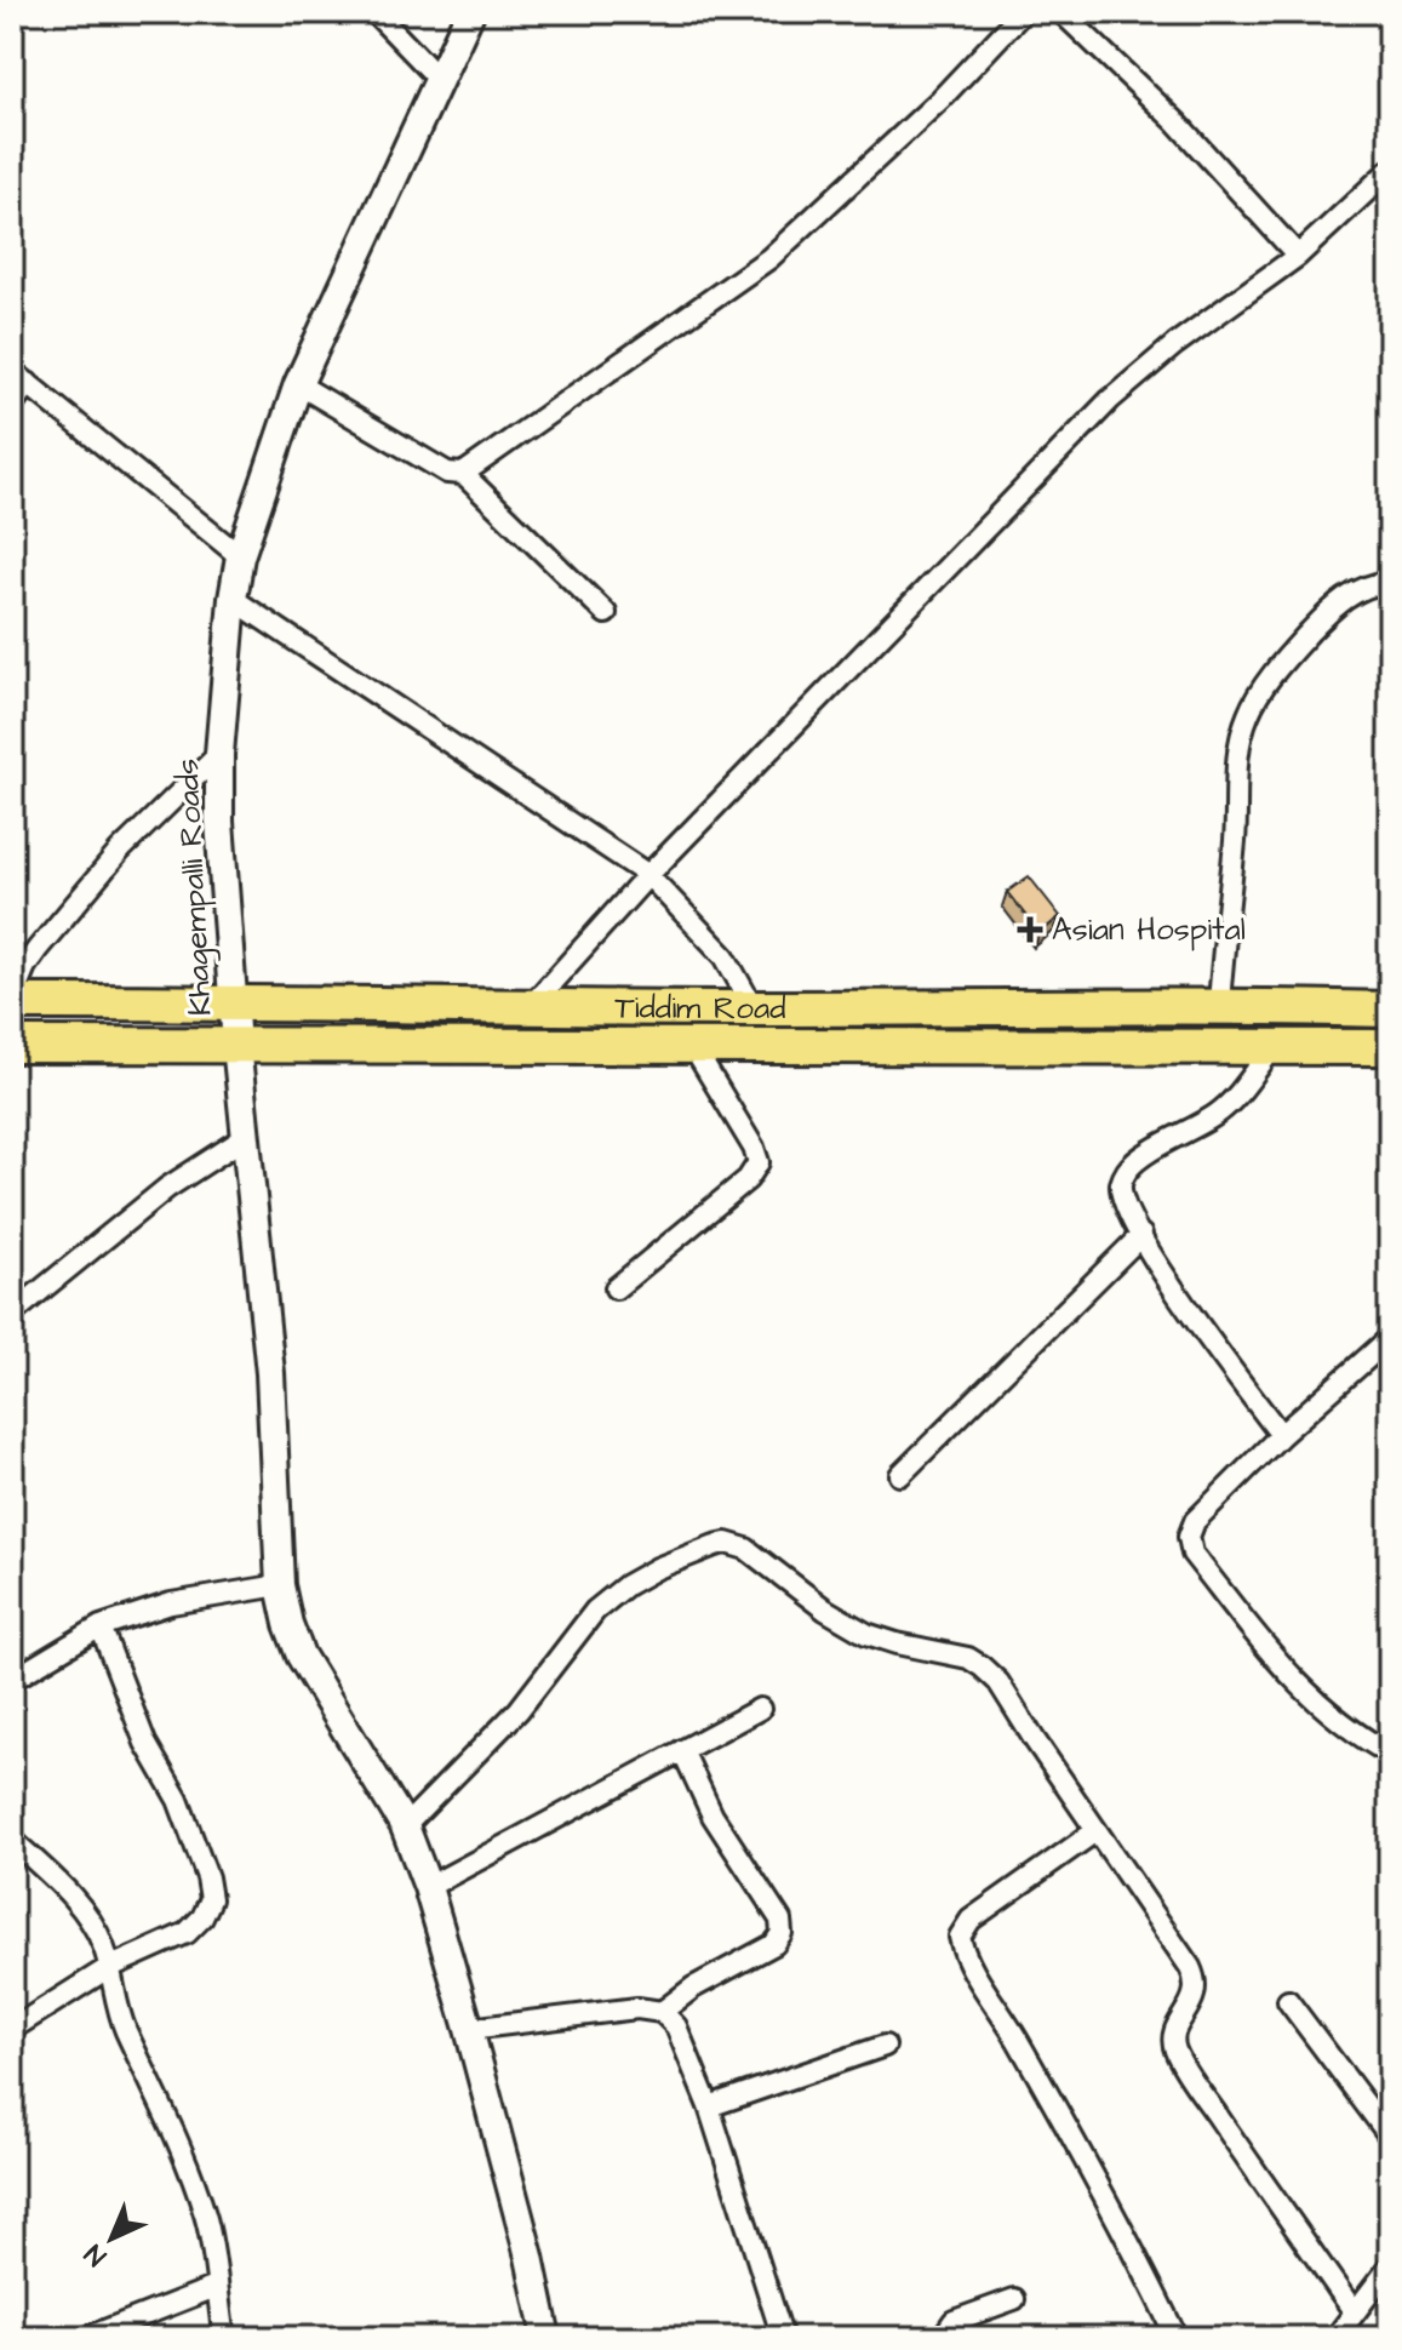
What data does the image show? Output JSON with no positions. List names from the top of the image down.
{
  "streets": {
    "highway": ["Tiddim Road"],
    "street": ["Khagempalli Roads"]
  },
  "crossings": [
    ["Khagempalli Roads", "Tiddim Road"]
  ],
  "places": {
    "health": ["Asian Hospital"]
  },
  "north": "bottom left"
}
